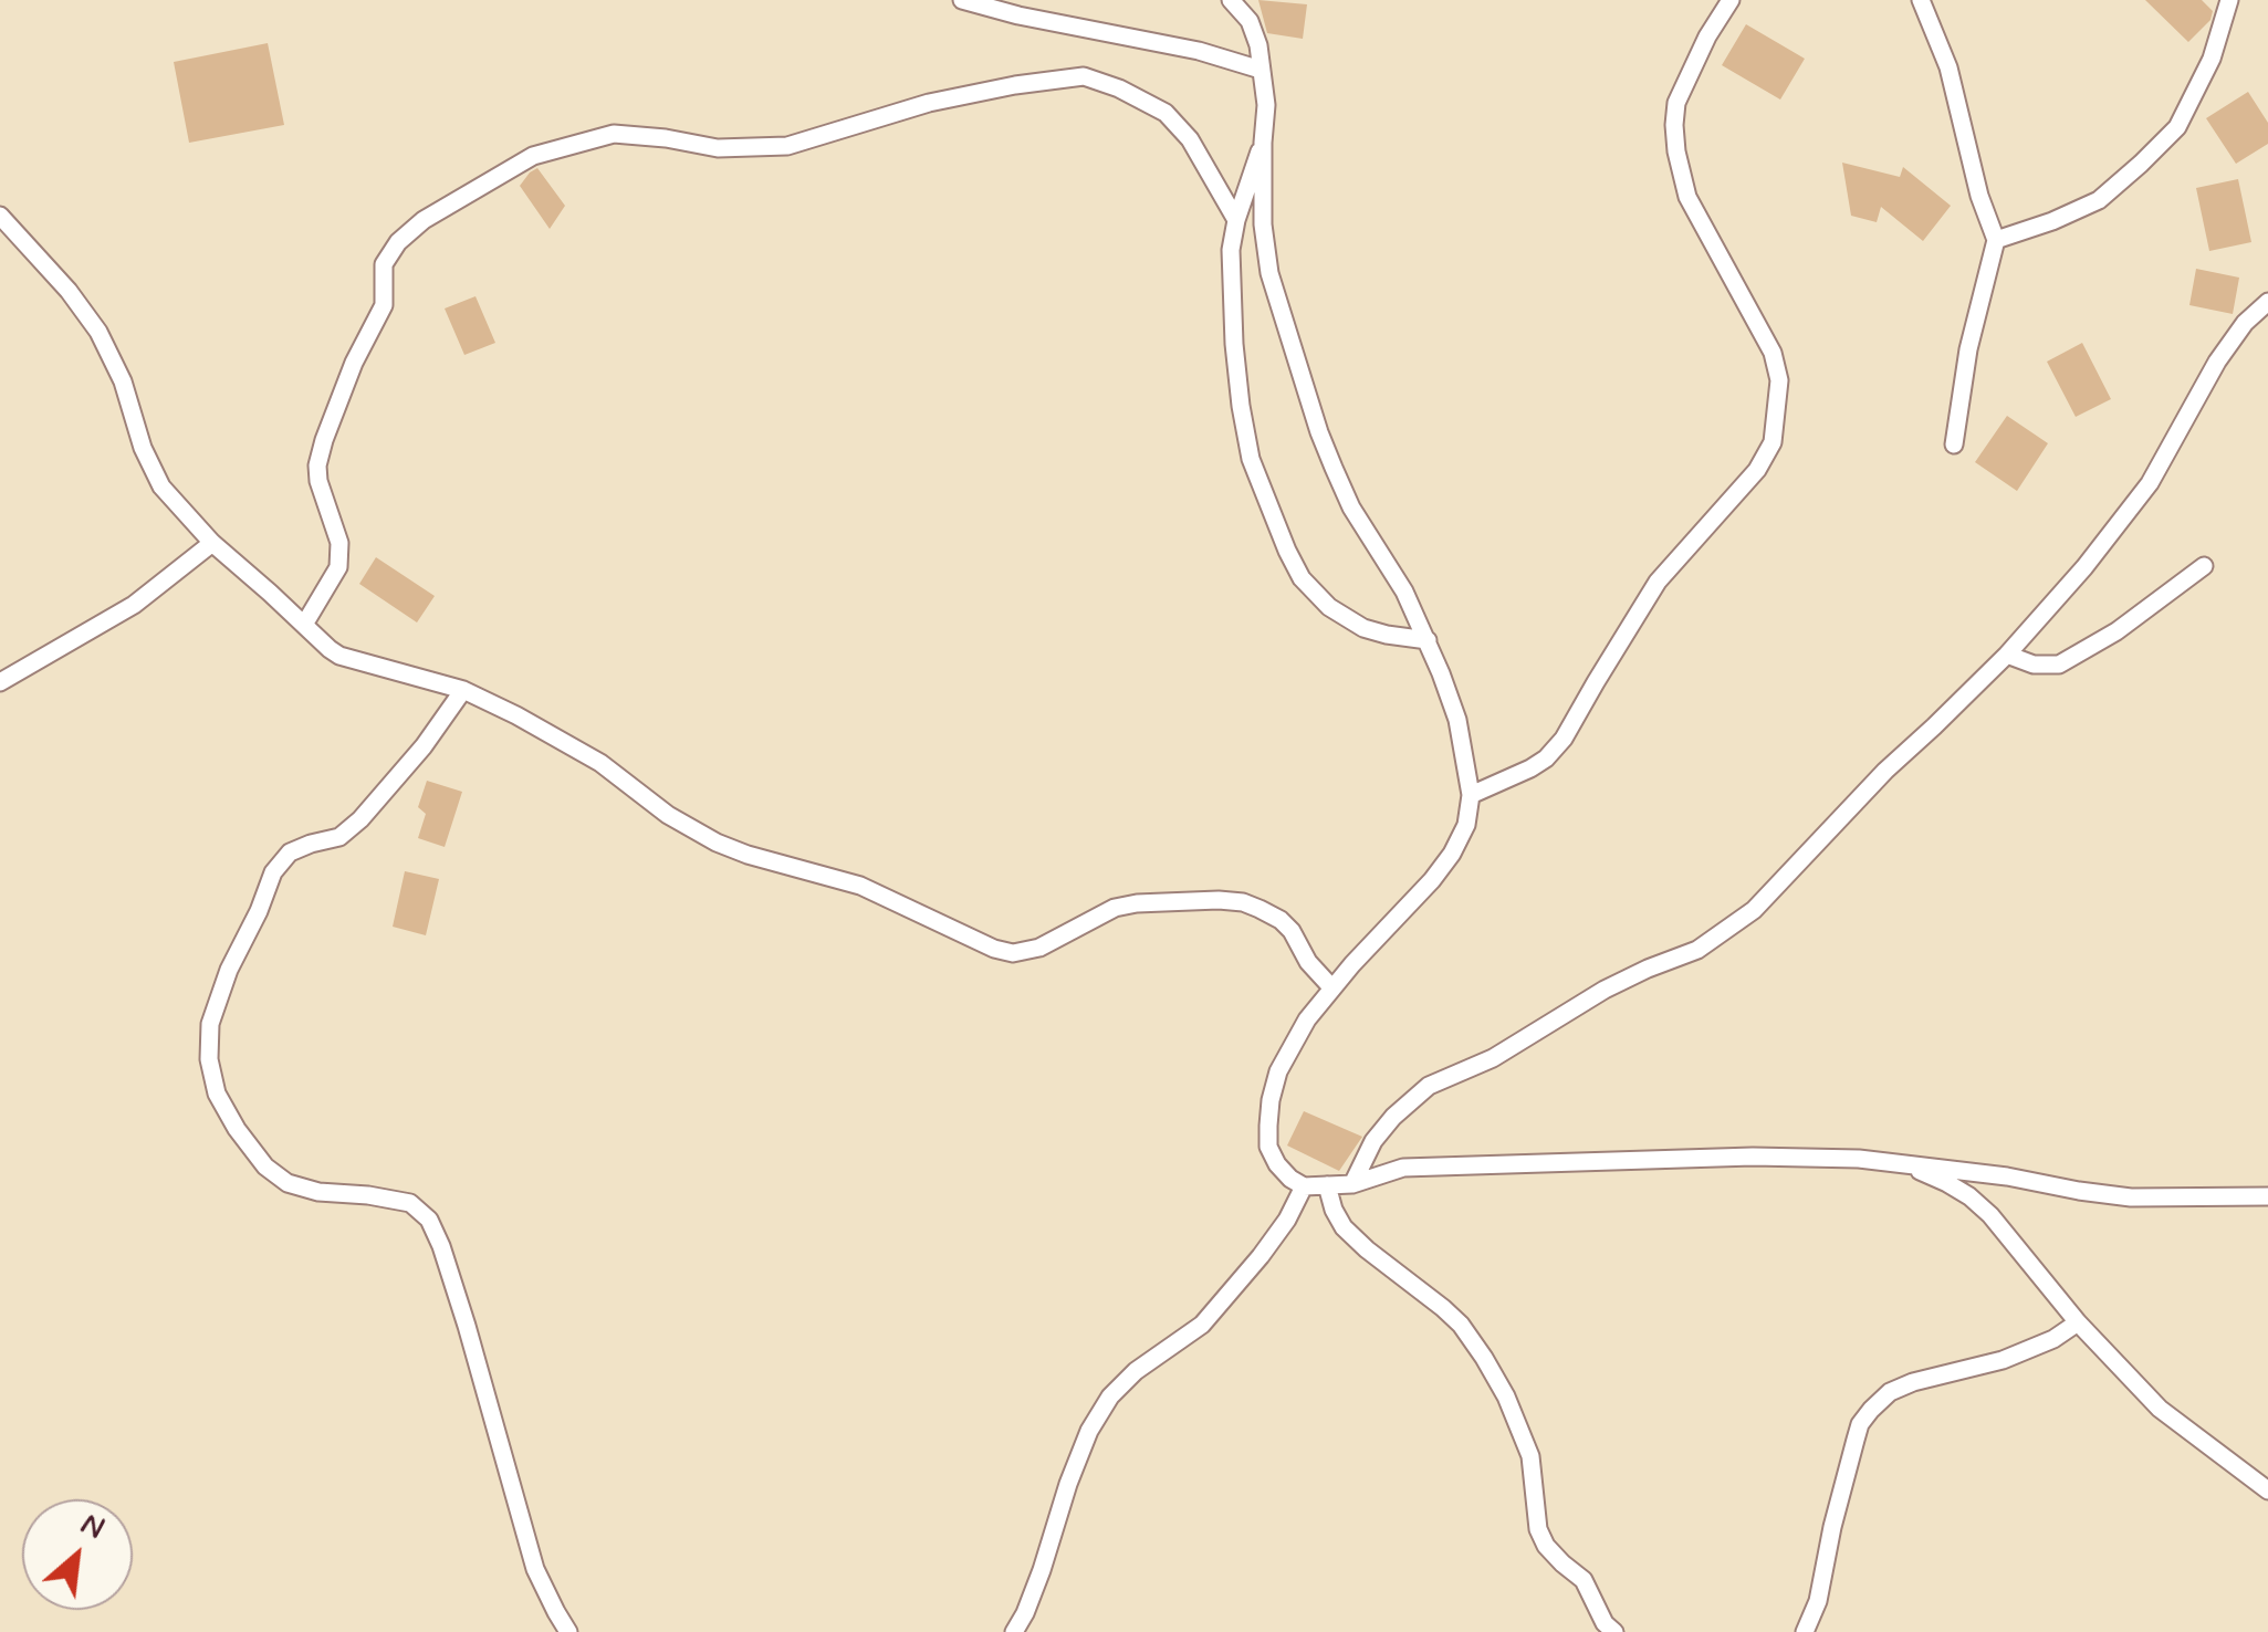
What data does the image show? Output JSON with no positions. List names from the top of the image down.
{
  "north": "top right"
}
